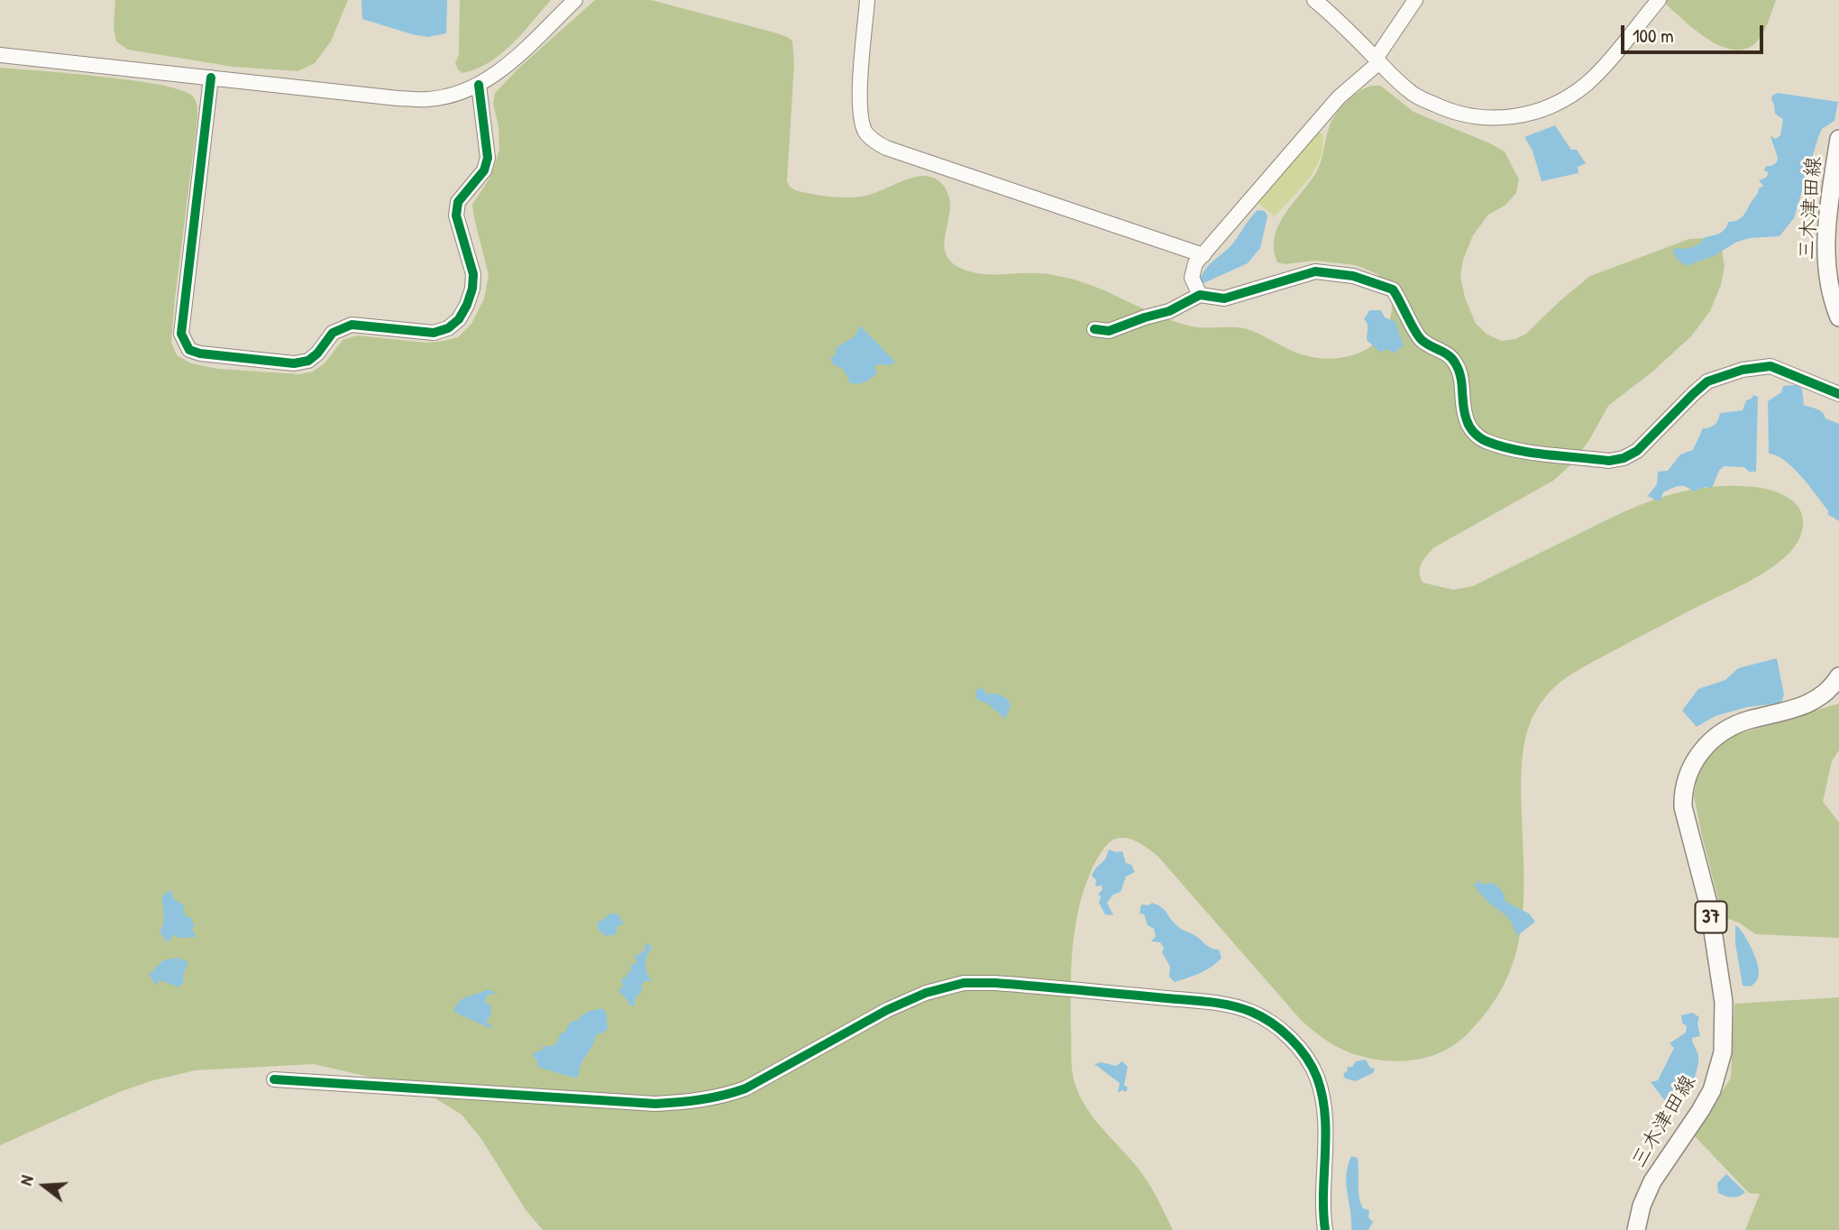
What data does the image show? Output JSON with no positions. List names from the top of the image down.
{
  "streets": {
    "main road": ["三木津田線", "37"]
  },
  "scale_bar": "100 m",
  "north": "left"
}
